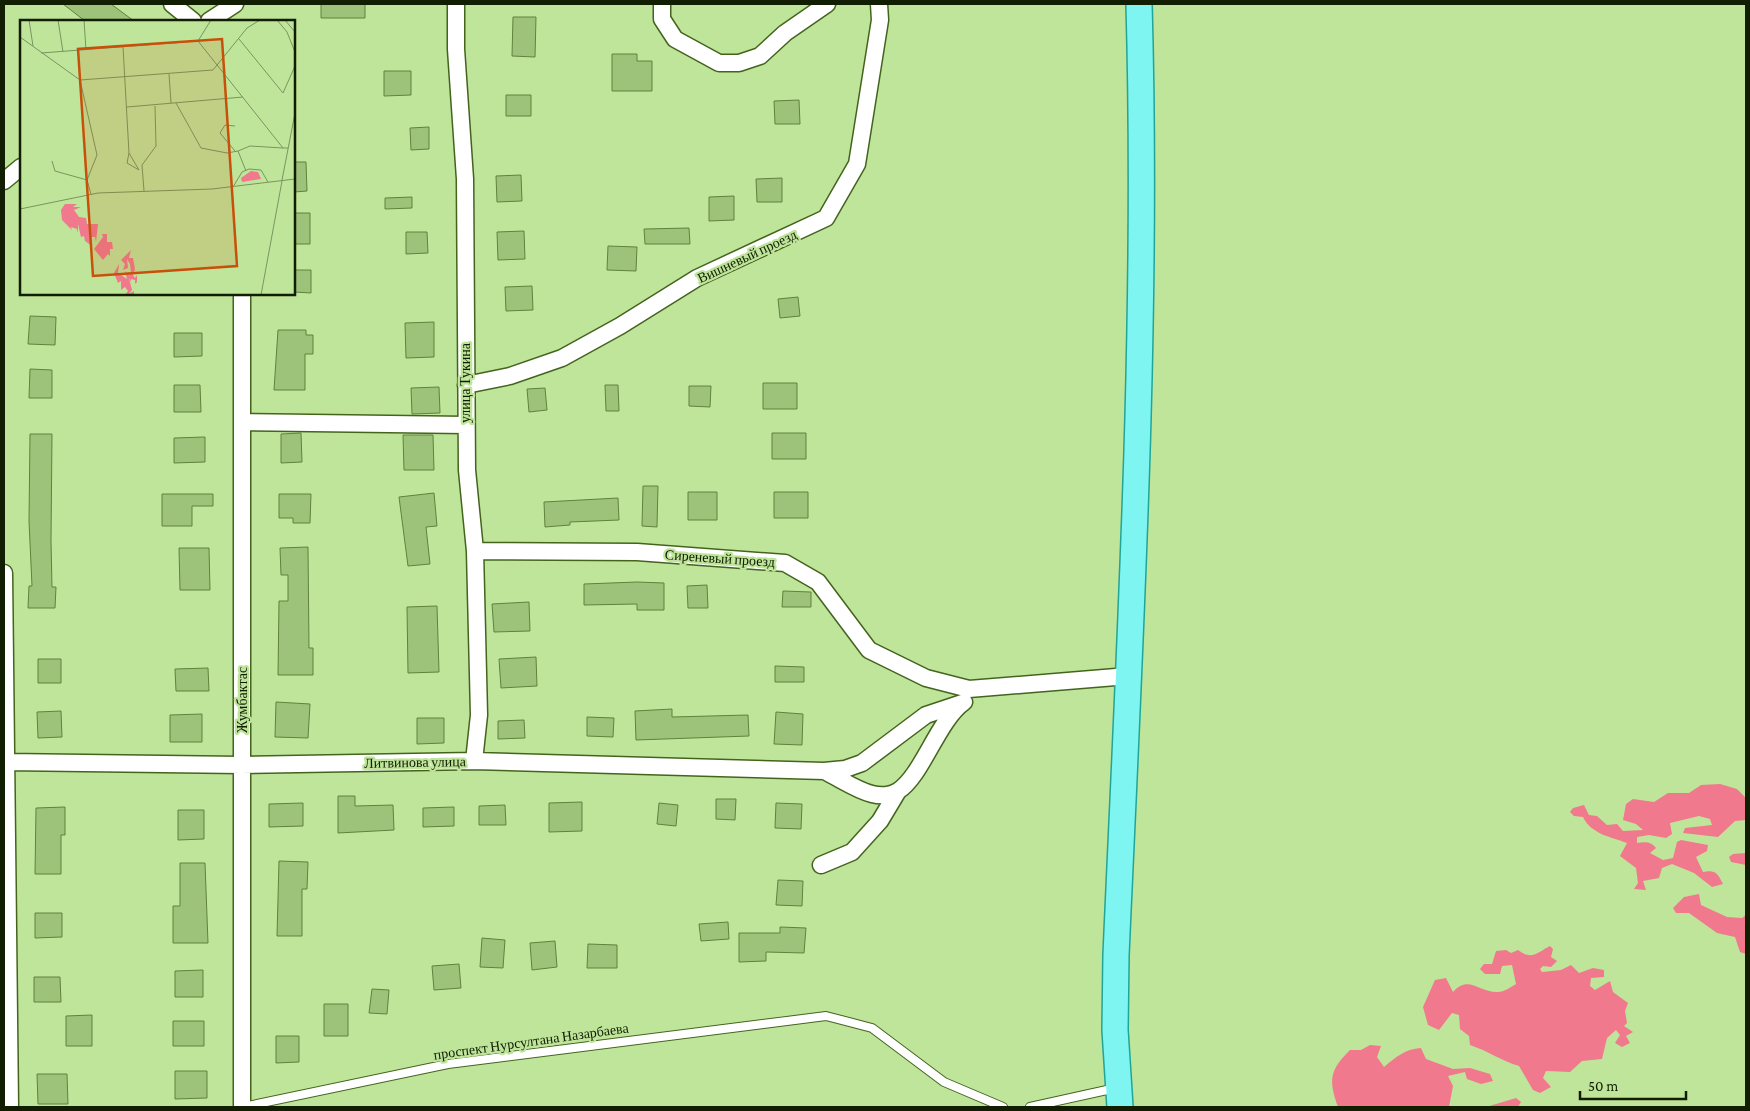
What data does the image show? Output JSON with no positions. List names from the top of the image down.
{
  "streets": {
    "street": [
      "Вишневый проезд",
      "улица Тукина",
      "Сиреневый проезд",
      "Жумбактас",
      "Литвинова улица"
    ],
    "lane": ["проспект Нурсултана Назарбаева"]
  },
  "crossings": [
    ["Вишневый проезд", "улица Тукина"],
    ["улица Тукина", "Сиреневый проезд"],
    ["улица Тукина", "Литвинова улица"],
    ["Сиреневый проезд", "Литвинова улица"],
    ["Жумбактас", "Литвинова улица"],
    ["Жумбактас", "проспект Нурсултана Назарбаева"]
  ],
  "scale_bar": "50 m"
}
